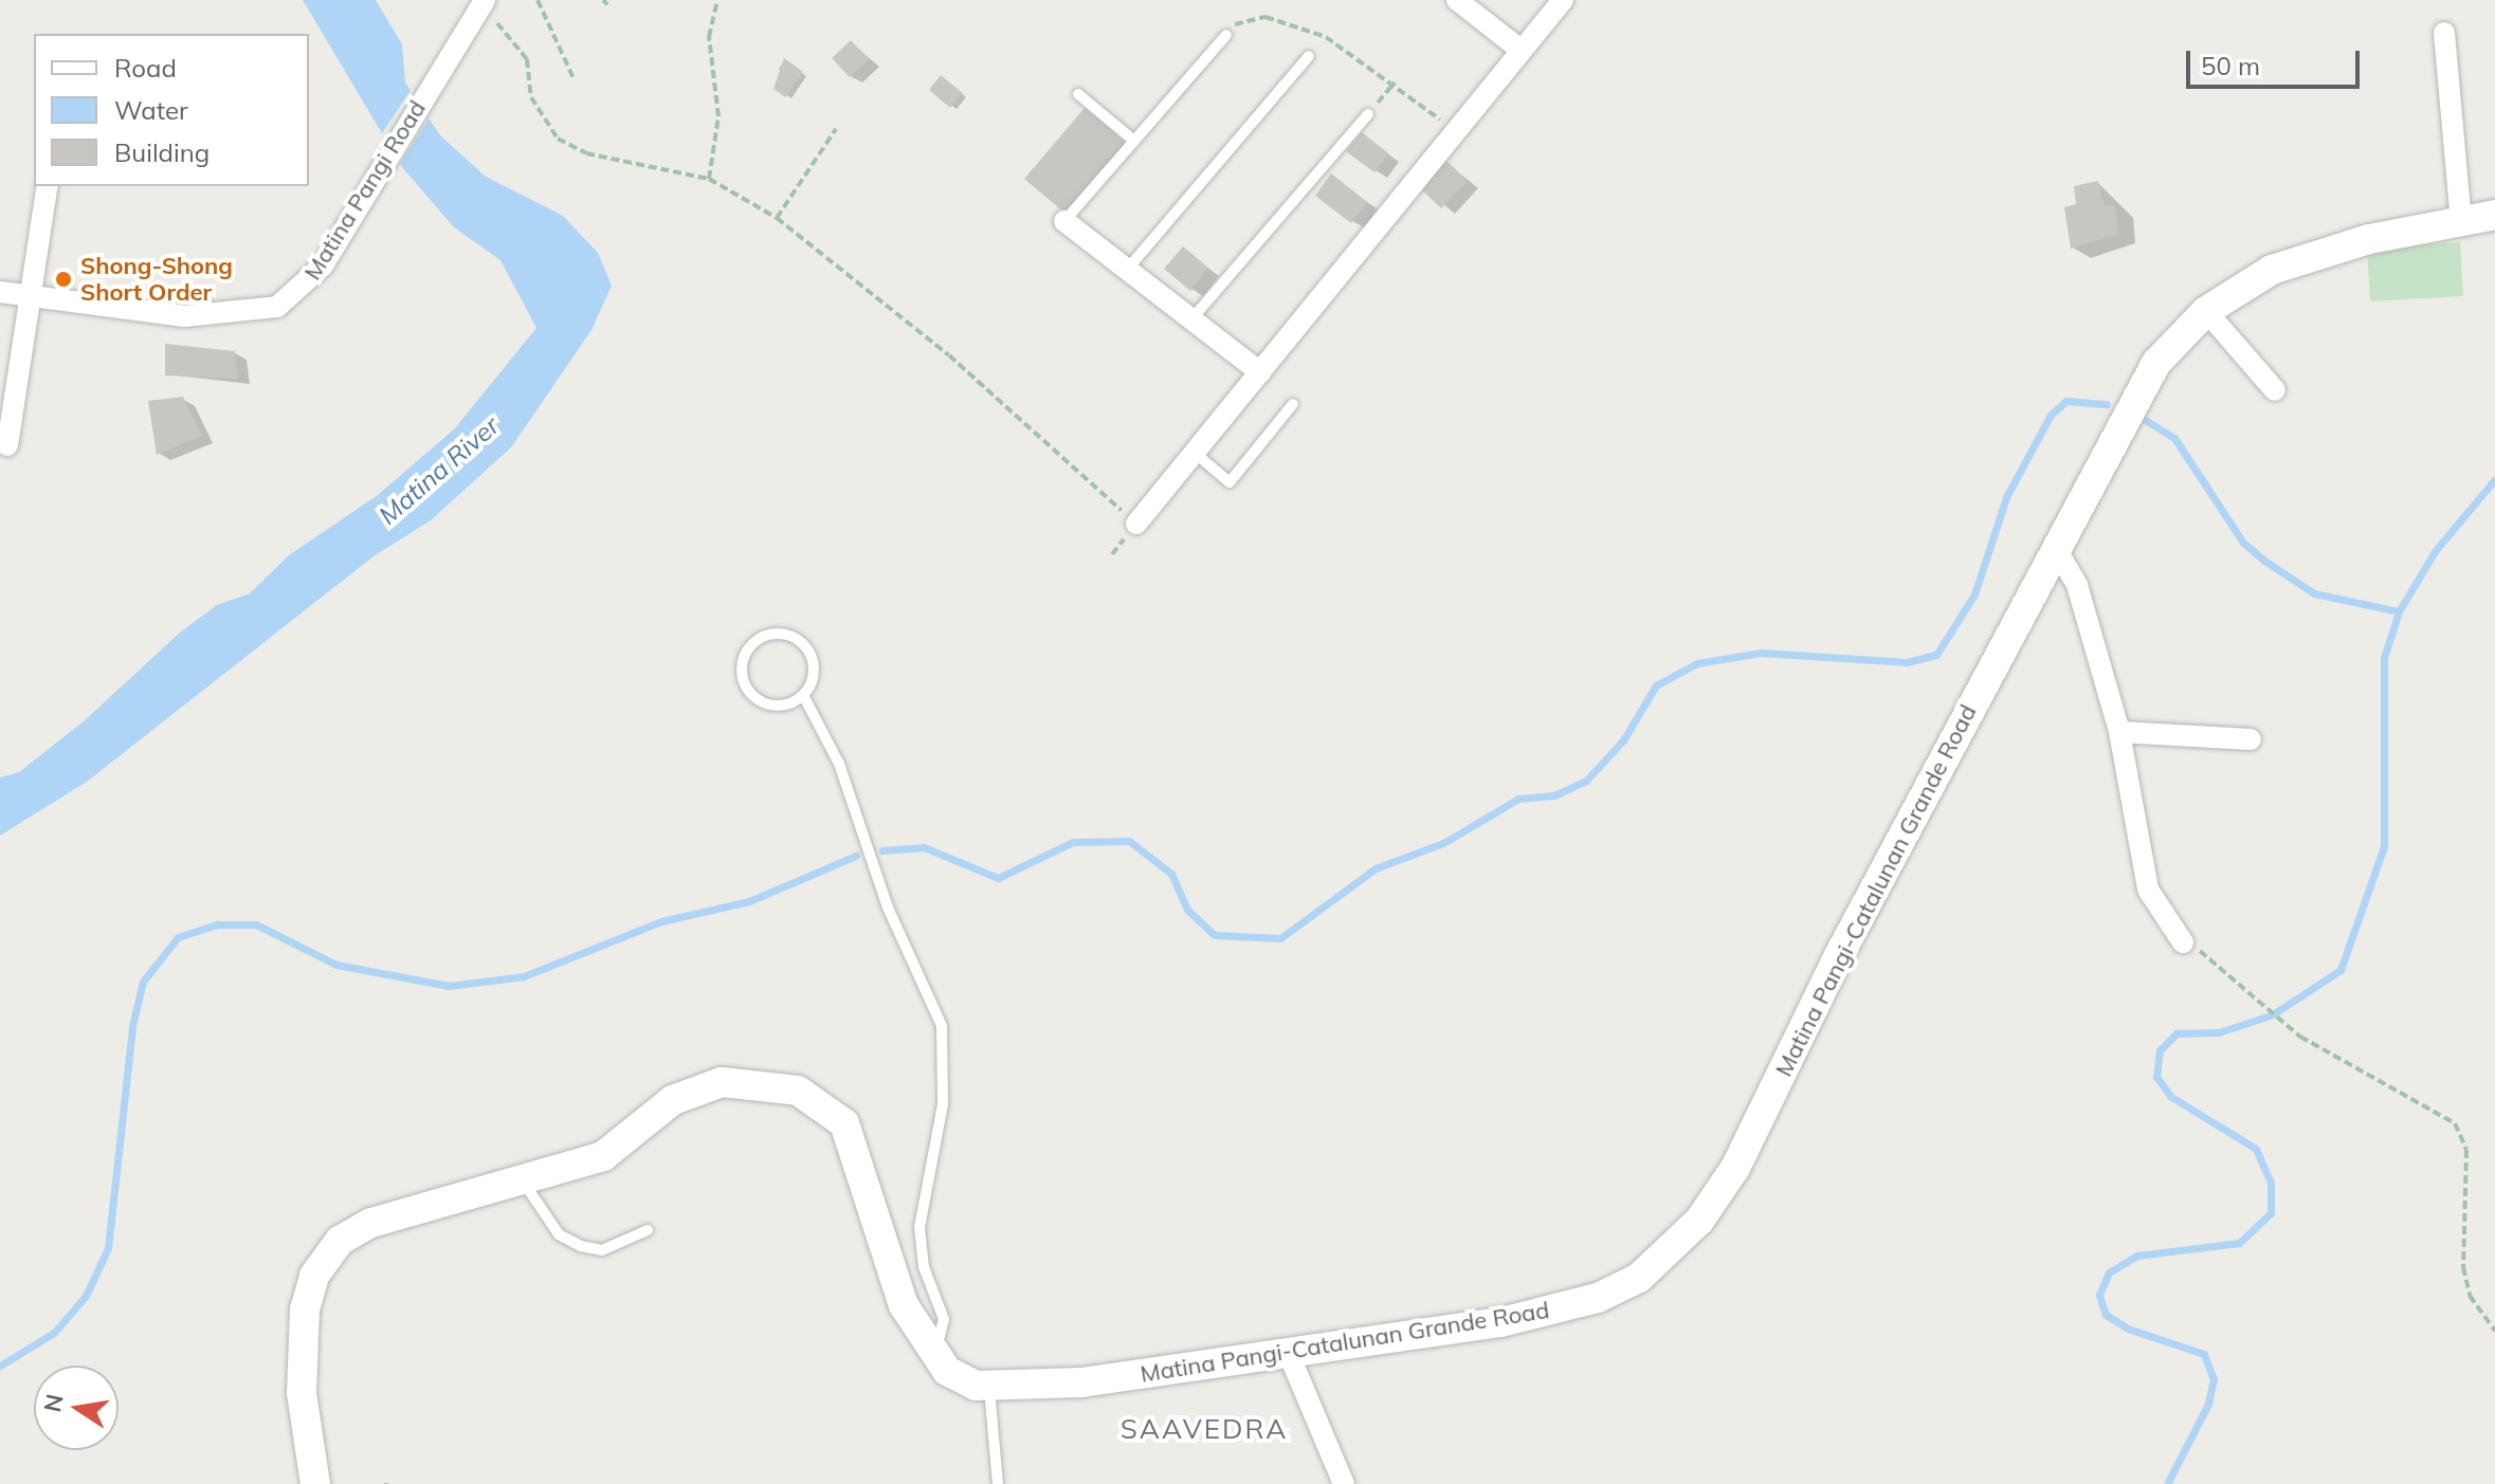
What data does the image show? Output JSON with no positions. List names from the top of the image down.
{
  "streets": {
    "street": ["Matina Pangi Road", "Matina Pangi-Catalunan Grande Road"]
  },
  "districts": ["SAAVEDRA"],
  "water": ["Matina River"],
  "places": ["Shong-Shong Short Order"],
  "legend": ["Road", "Water", "Building"],
  "scale_bar": "50 m",
  "north": "left"
}
